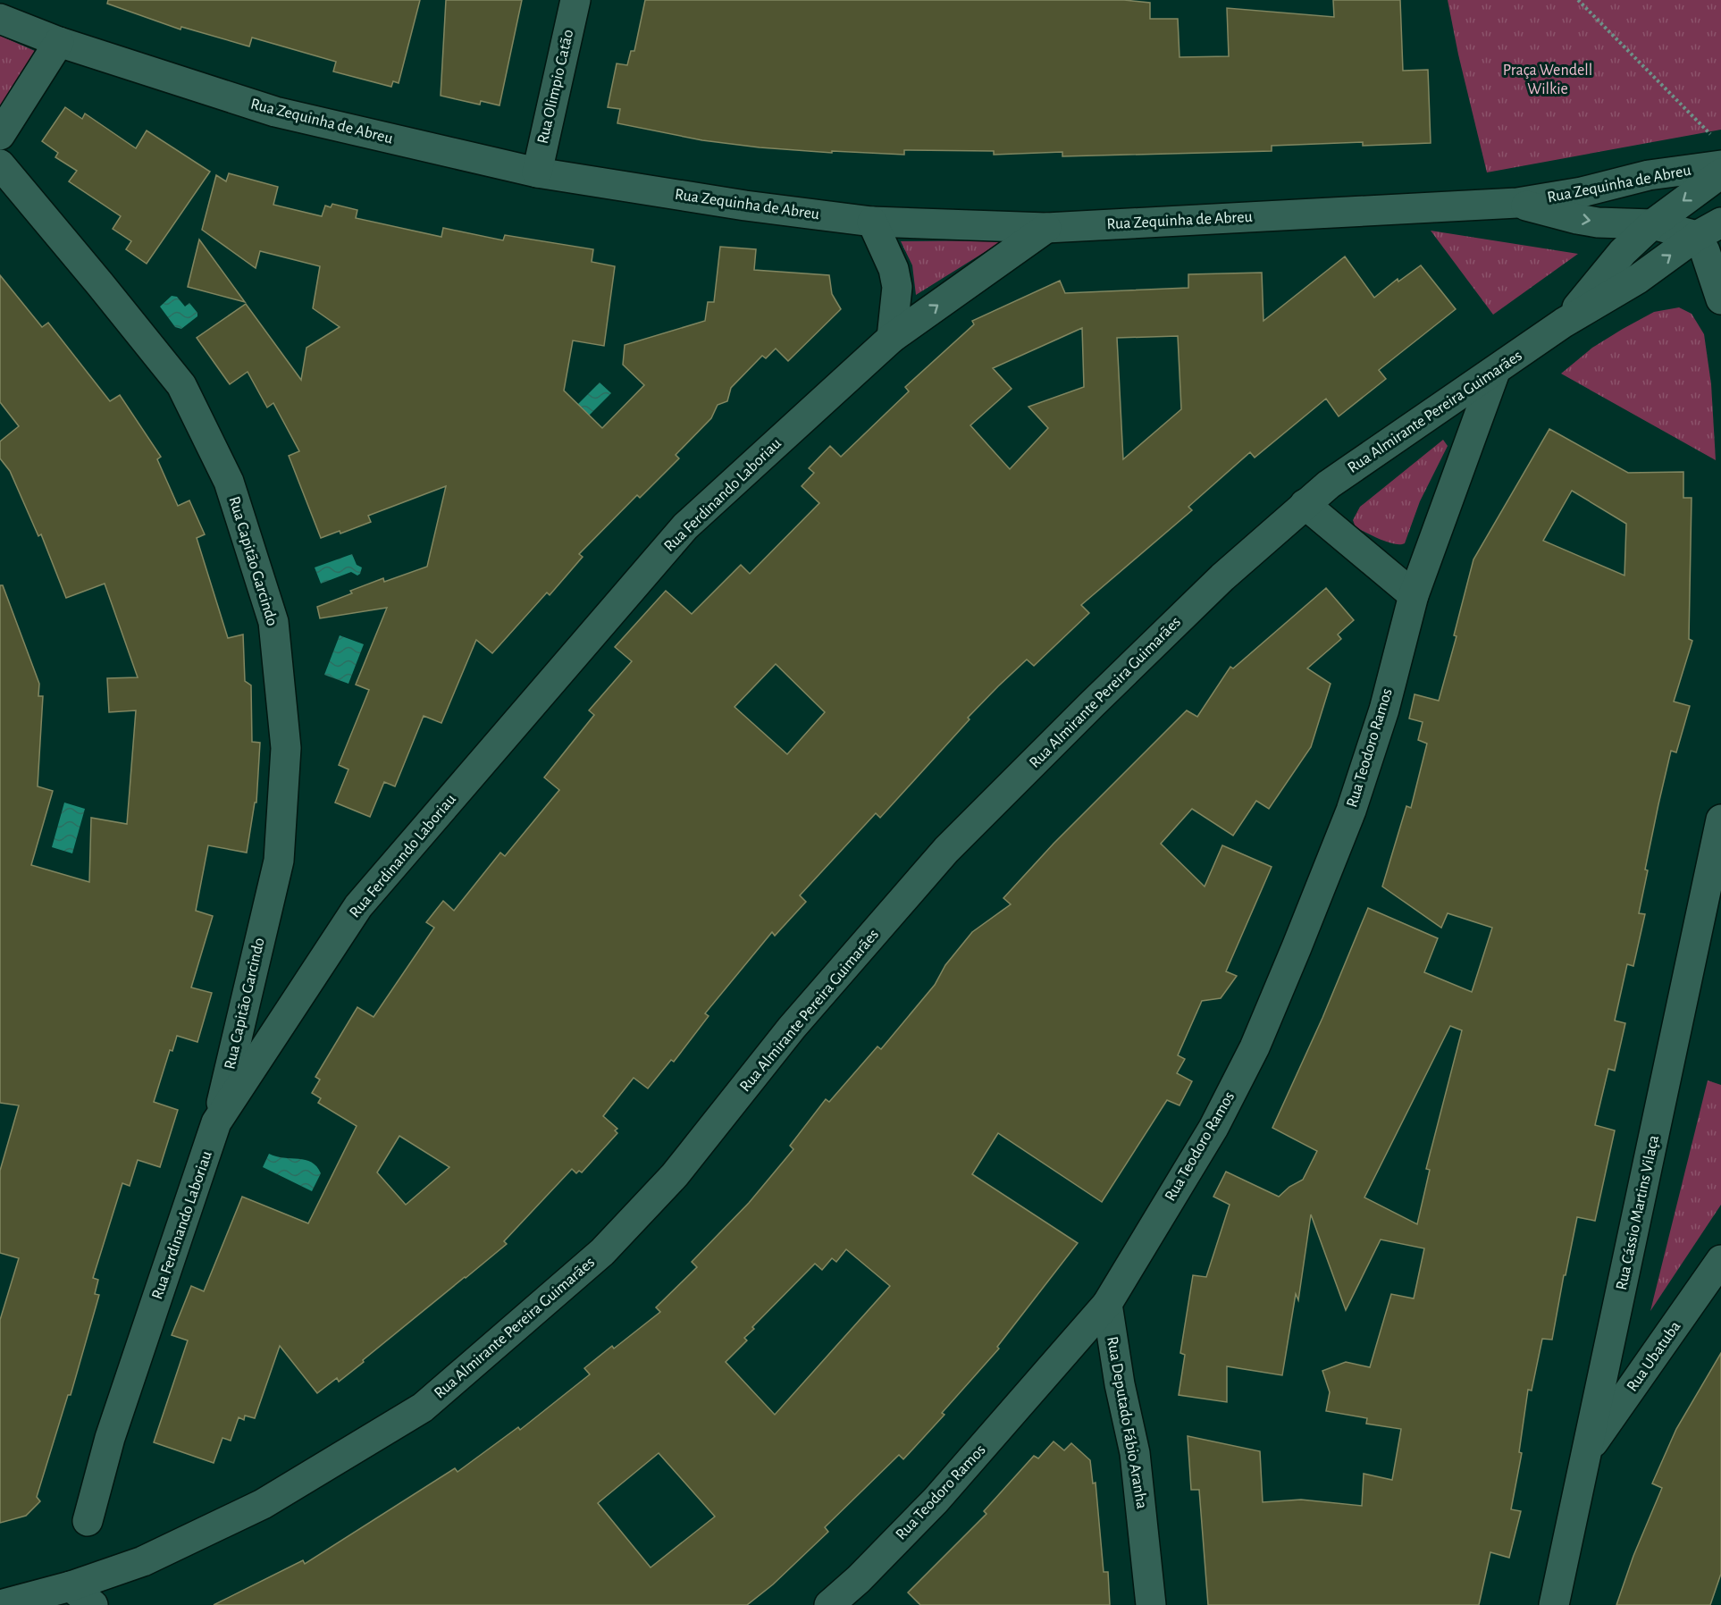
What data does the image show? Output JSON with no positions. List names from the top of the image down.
{
  "streets": {
    "street": [
      "Rua Olimpio Catão",
      "Rua Zequinha de Abreu",
      "Rua Almirante Pereira Guimarães",
      "Rua Ferdinando Laboriau",
      "Rua Capitão Garcindo",
      "Rua Teodoro Ramos",
      "Rua Cássio Martins Vilaça",
      "Rua Ubatuba",
      "Rua Deputado Fábio Aranha"
    ]
  },
  "crossings": [
    ["Rua Olimpio Catão", "Rua Zequinha de Abreu"],
    ["Rua Zequinha de Abreu", "Rua Almirante Pereira Guimarães"],
    ["Rua Zequinha de Abreu", "Rua Ferdinando Laboriau"],
    ["Rua Almirante Pereira Guimarães", "Rua Teodoro Ramos"],
    ["Rua Ferdinando Laboriau", "Rua Capitão Garcindo"],
    ["Rua Teodoro Ramos", "Rua Deputado Fábio Aranha"],
    ["Rua Cássio Martins Vilaça", "Rua Ubatuba"]
  ],
  "parks": ["Praça Wendell Wilkie"]
}
